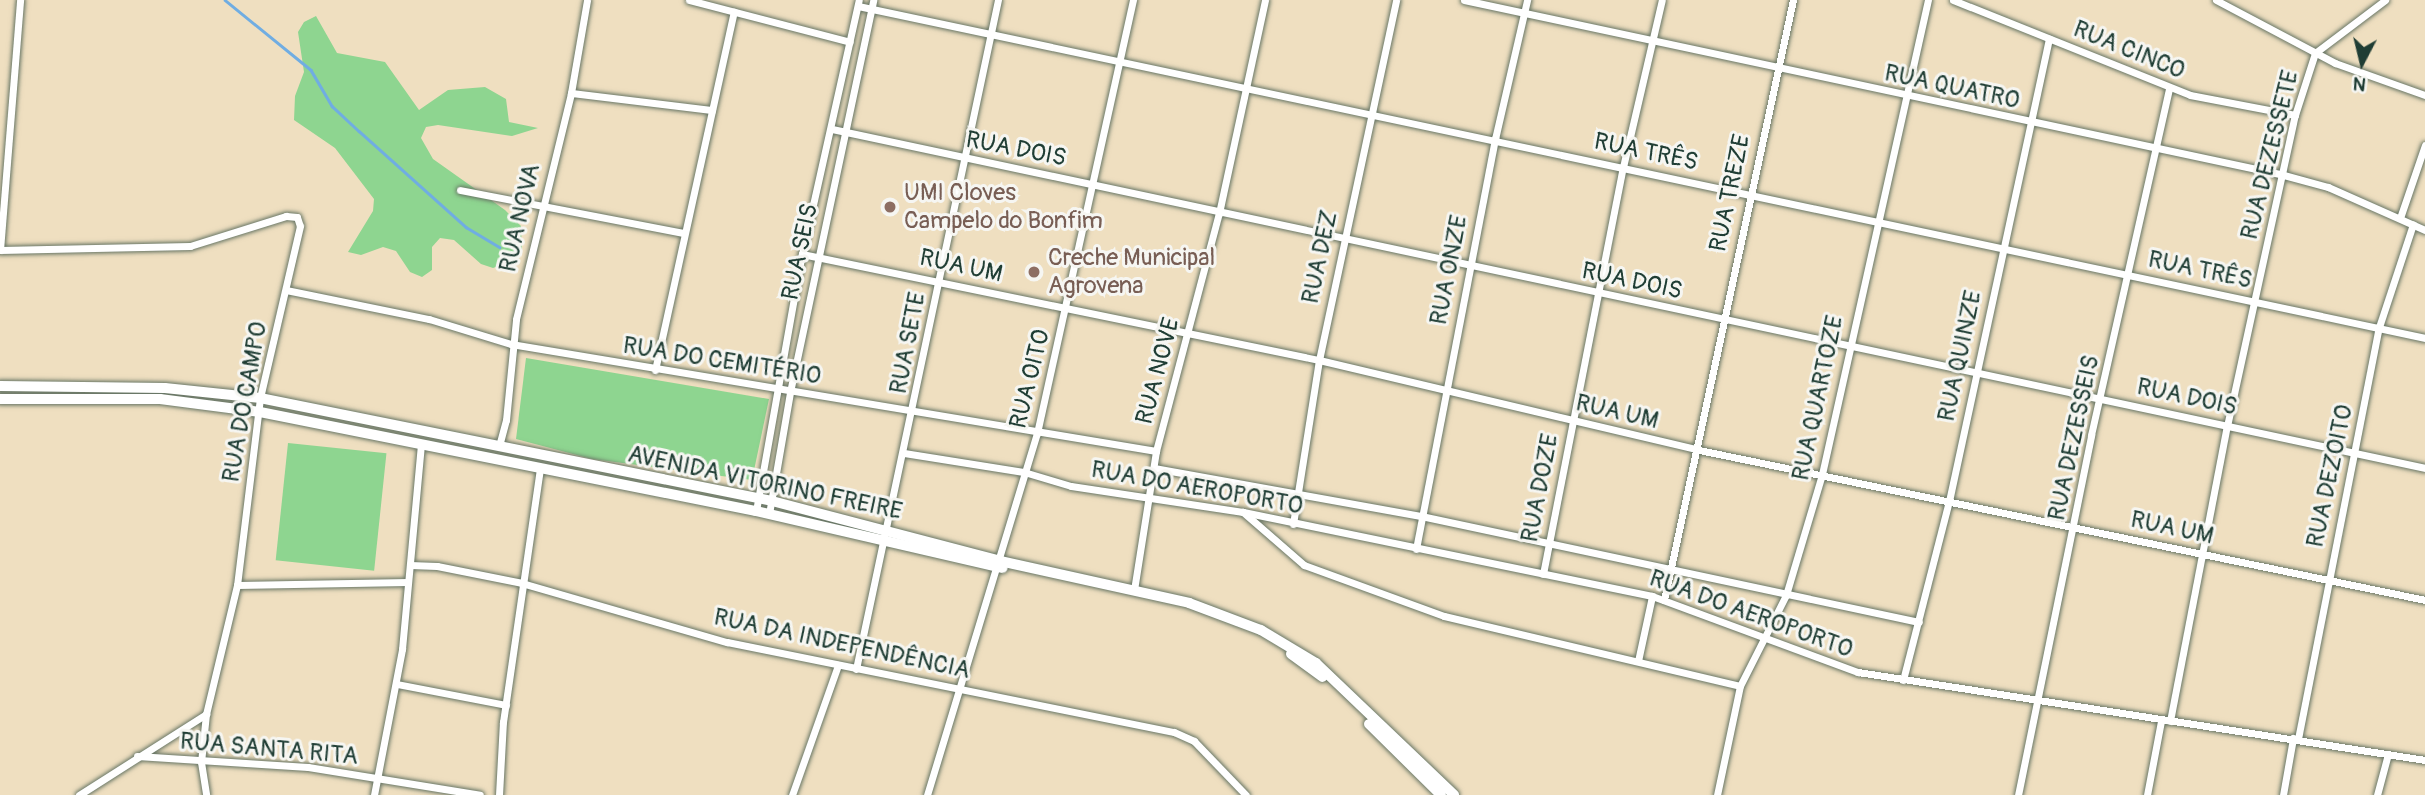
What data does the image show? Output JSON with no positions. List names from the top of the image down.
{
  "streets": {
    "street": [
      "RUA CINCO",
      "RUA QUATRO",
      "RUA DOIS",
      "RUA TRÊS",
      "RUA DEZESSETE",
      "RUA TREZE",
      "RUA NOVA",
      "RUA SEIS",
      "RUA DEZ",
      "RUA UM",
      "RUA ONZE",
      "RUA SETE",
      "RUA QUINZE",
      "RUA DO CEMITÉRIO",
      "RUA NOVE",
      "RUA OITO",
      "RUA QUARTOZE",
      "RUA DO CAMPO",
      "RUA DEZESSEIS",
      "RUA DEZOITO",
      "AVENIDA VITORINO FREIRE",
      "RUA DO AEROPORTO",
      "RUA DOZE",
      "RUA DA INDEPENDÊNCIA",
      "RUA SANTA RITA"
    ]
  },
  "crossings": [
    ["RUA CINCO", "RUA DEZESSETE"],
    ["RUA CINCO", "RUA QUINZE"],
    ["RUA CINCO", "RUA DEZESSEIS"],
    ["RUA QUATRO", "RUA DEZESSETE"],
    ["RUA QUATRO", "RUA TREZE"],
    ["RUA QUATRO", "RUA ONZE"],
    ["RUA QUATRO", "RUA QUINZE"],
    ["RUA QUATRO", "RUA QUARTOZE"],
    ["RUA QUATRO", "RUA DEZESSEIS"],
    ["RUA QUATRO", "RUA DEZOITO"],
    ["RUA QUATRO", "RUA DOZE"],
    ["RUA DOIS", "RUA DEZESSETE"],
    ["RUA DOIS", "RUA TREZE"],
    ["RUA DOIS", "RUA SEIS"],
    ["RUA DOIS", "RUA DEZ"],
    ["RUA DOIS", "RUA ONZE"],
    ["RUA DOIS", "RUA SETE"],
    ["RUA DOIS", "RUA QUINZE"],
    ["RUA DOIS", "RUA NOVE"],
    ["RUA DOIS", "RUA OITO"],
    ["RUA DOIS", "RUA QUARTOZE"],
    ["RUA DOIS", "RUA DEZESSEIS"],
    ["RUA DOIS", "RUA DEZOITO"],
    ["RUA DOIS", "RUA DOZE"],
    ["RUA TRÊS", "RUA DEZESSETE"],
    ["RUA TRÊS", "RUA TREZE"],
    ["RUA TRÊS", "RUA SEIS"],
    ["RUA TRÊS", "RUA DEZ"],
    ["RUA TRÊS", "RUA ONZE"],
    ["RUA TRÊS", "RUA SETE"],
    ["RUA TRÊS", "RUA QUINZE"],
    ["RUA TRÊS", "RUA NOVE"],
    ["RUA TRÊS", "RUA OITO"],
    ["RUA TRÊS", "RUA QUARTOZE"],
    ["RUA TRÊS", "RUA DEZESSEIS"],
    ["RUA TRÊS", "RUA DEZOITO"],
    ["RUA TRÊS", "RUA DOZE"],
    ["RUA DEZESSETE", "RUA UM"],
    ["RUA DEZESSETE", "RUA DO AEROPORTO"],
    ["RUA TREZE", "RUA UM"],
    ["RUA TREZE", "RUA DO AEROPORTO"],
    ["RUA NOVA", "RUA DO CEMITÉRIO"],
    ["RUA NOVA", "AVENIDA VITORINO FREIRE"],
    ["RUA SEIS", "RUA UM"],
    ["RUA SEIS", "RUA DO CEMITÉRIO"],
    ["RUA SEIS", "AVENIDA VITORINO FREIRE"],
    ["RUA DEZ", "RUA UM"],
    ["RUA DEZ", "RUA DO AEROPORTO"],
    ["RUA UM", "RUA ONZE"],
    ["RUA UM", "RUA SETE"],
    ["RUA UM", "RUA QUINZE"],
    ["RUA UM", "RUA NOVE"],
    ["RUA UM", "RUA OITO"],
    ["RUA UM", "RUA QUARTOZE"],
    ["RUA UM", "RUA DEZESSEIS"],
    ["RUA UM", "RUA DEZOITO"],
    ["RUA UM", "RUA DOZE"],
    ["RUA ONZE", "RUA DO AEROPORTO"],
    ["RUA SETE", "RUA DO CEMITÉRIO"],
    ["RUA SETE", "AVENIDA VITORINO FREIRE"],
    ["RUA SETE", "RUA DO AEROPORTO"],
    ["RUA QUINZE", "RUA DO AEROPORTO"],
    ["RUA DO CEMITÉRIO", "RUA NOVE"],
    ["RUA DO CEMITÉRIO", "RUA OITO"],
    ["RUA DO CEMITÉRIO", "RUA DO CAMPO"],
    ["RUA NOVE", "AVENIDA VITORINO FREIRE"],
    ["RUA NOVE", "RUA DO AEROPORTO"],
    ["RUA OITO", "AVENIDA VITORINO FREIRE"],
    ["RUA OITO", "RUA DO AEROPORTO"],
    ["RUA QUARTOZE", "RUA DO AEROPORTO"],
    ["RUA DO CAMPO", "AVENIDA VITORINO FREIRE"],
    ["RUA DO CAMPO", "RUA SANTA RITA"],
    ["RUA DEZESSEIS", "RUA DO AEROPORTO"],
    ["RUA DEZOITO", "RUA DO AEROPORTO"],
    ["RUA DO AEROPORTO", "RUA DOZE"]
  ],
  "places": ["UMI Cloves Campelo do Bonfim", "Creche Municipal Agrovena"],
  "north": "bottom"
}
